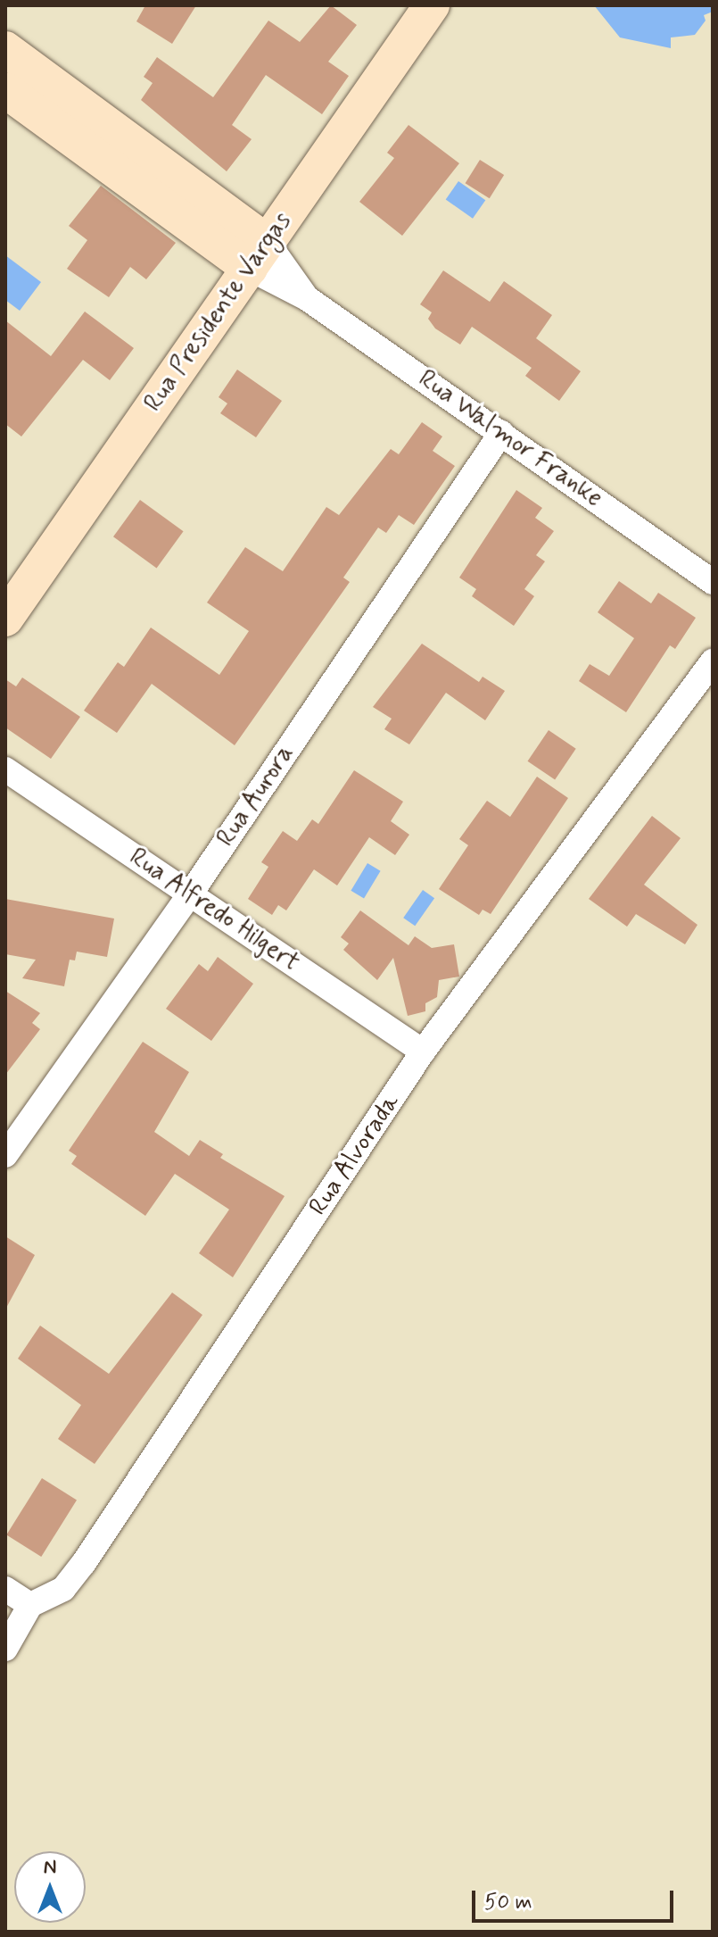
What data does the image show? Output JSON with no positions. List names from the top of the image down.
{
  "streets": {
    "main road": ["Rua Presidente Vargas"],
    "street": [
      "Rua Walmor Franke",
      "Rua Aurora",
      "Rua Alfredo Hilgert",
      "Rua Alvorada"
    ]
  },
  "crossings": [
    ["Rua Presidente Vargas", "Rua Walmor Franke"],
    ["Rua Walmor Franke", "Rua Aurora"],
    ["Rua Aurora", "Rua Alfredo Hilgert"],
    ["Rua Alfredo Hilgert", "Rua Alvorada"]
  ],
  "scale_bar": "50 m",
  "north": "top"
}
